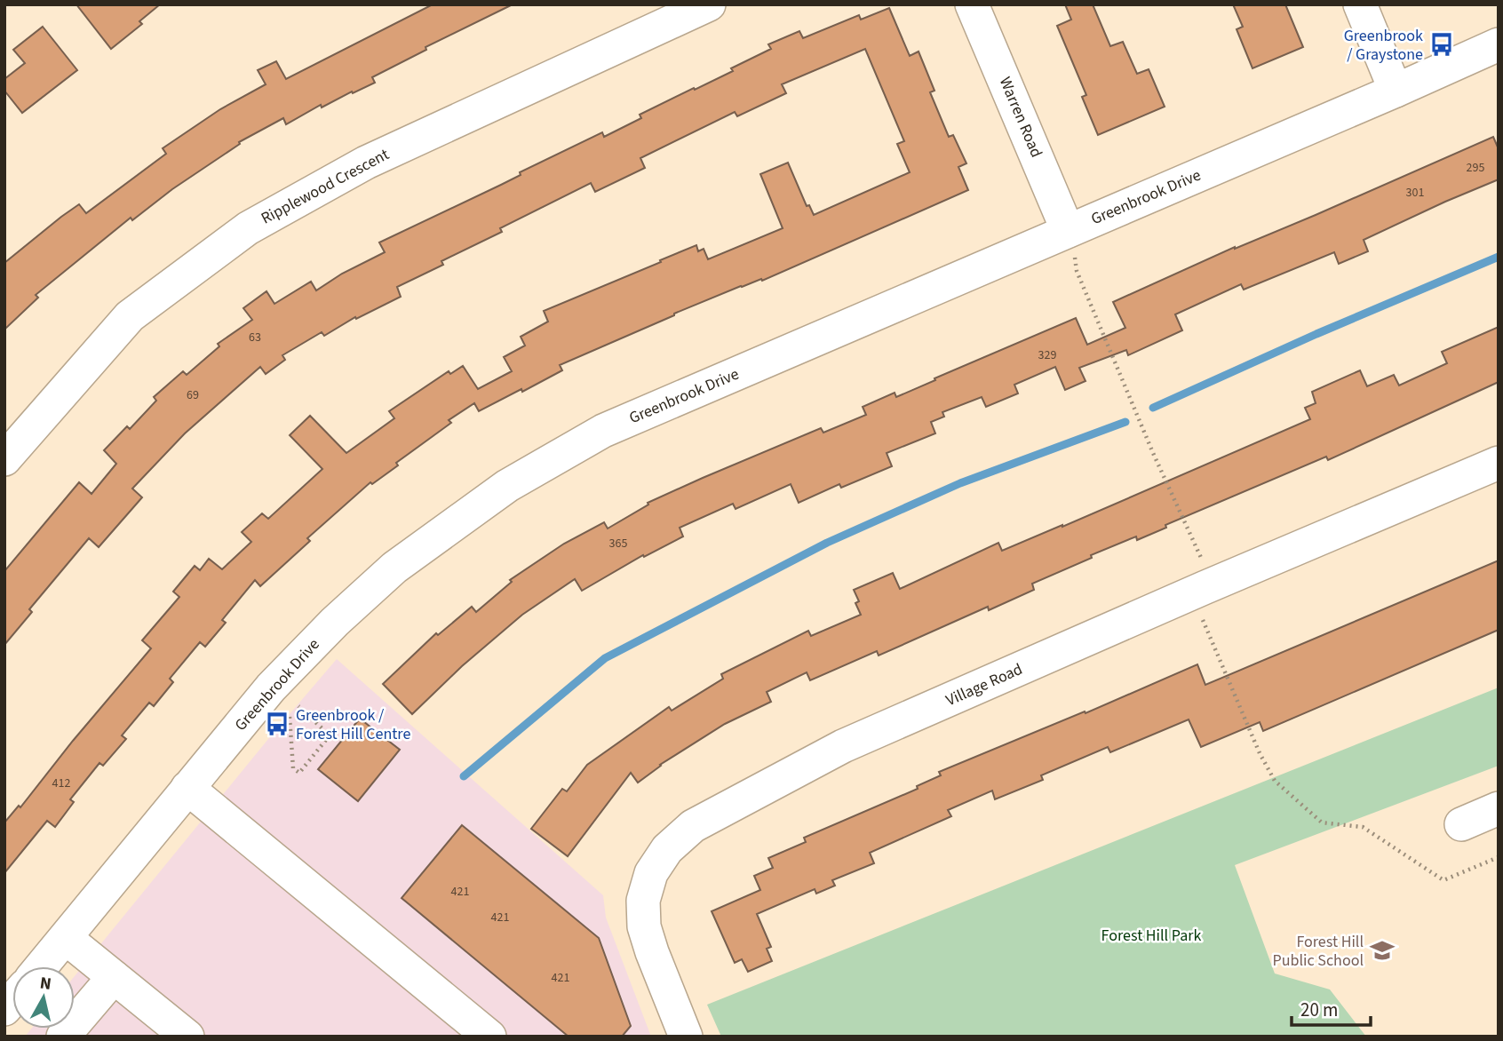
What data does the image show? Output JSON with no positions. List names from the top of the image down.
{
  "streets": {
    "street": [
      "Warren Road",
      "Ripplewood Crescent",
      "Greenbrook Drive",
      "Village Road"
    ]
  },
  "crossings": [
    ["Warren Road", "Greenbrook Drive"]
  ],
  "parks": ["Forest Hill Park"],
  "places": {
    "bus stop": ["Greenbrook / Graystone", "Greenbrook / Forest Hill Centre"],
    "school or university": ["Forest Hill Public School"]
  },
  "house_numbers": [
    "295",
    "301",
    "63",
    "329",
    "69",
    "365",
    "412",
    "421",
    "421",
    "421"
  ],
  "scale_bar": "20 m",
  "north": "top"
}
